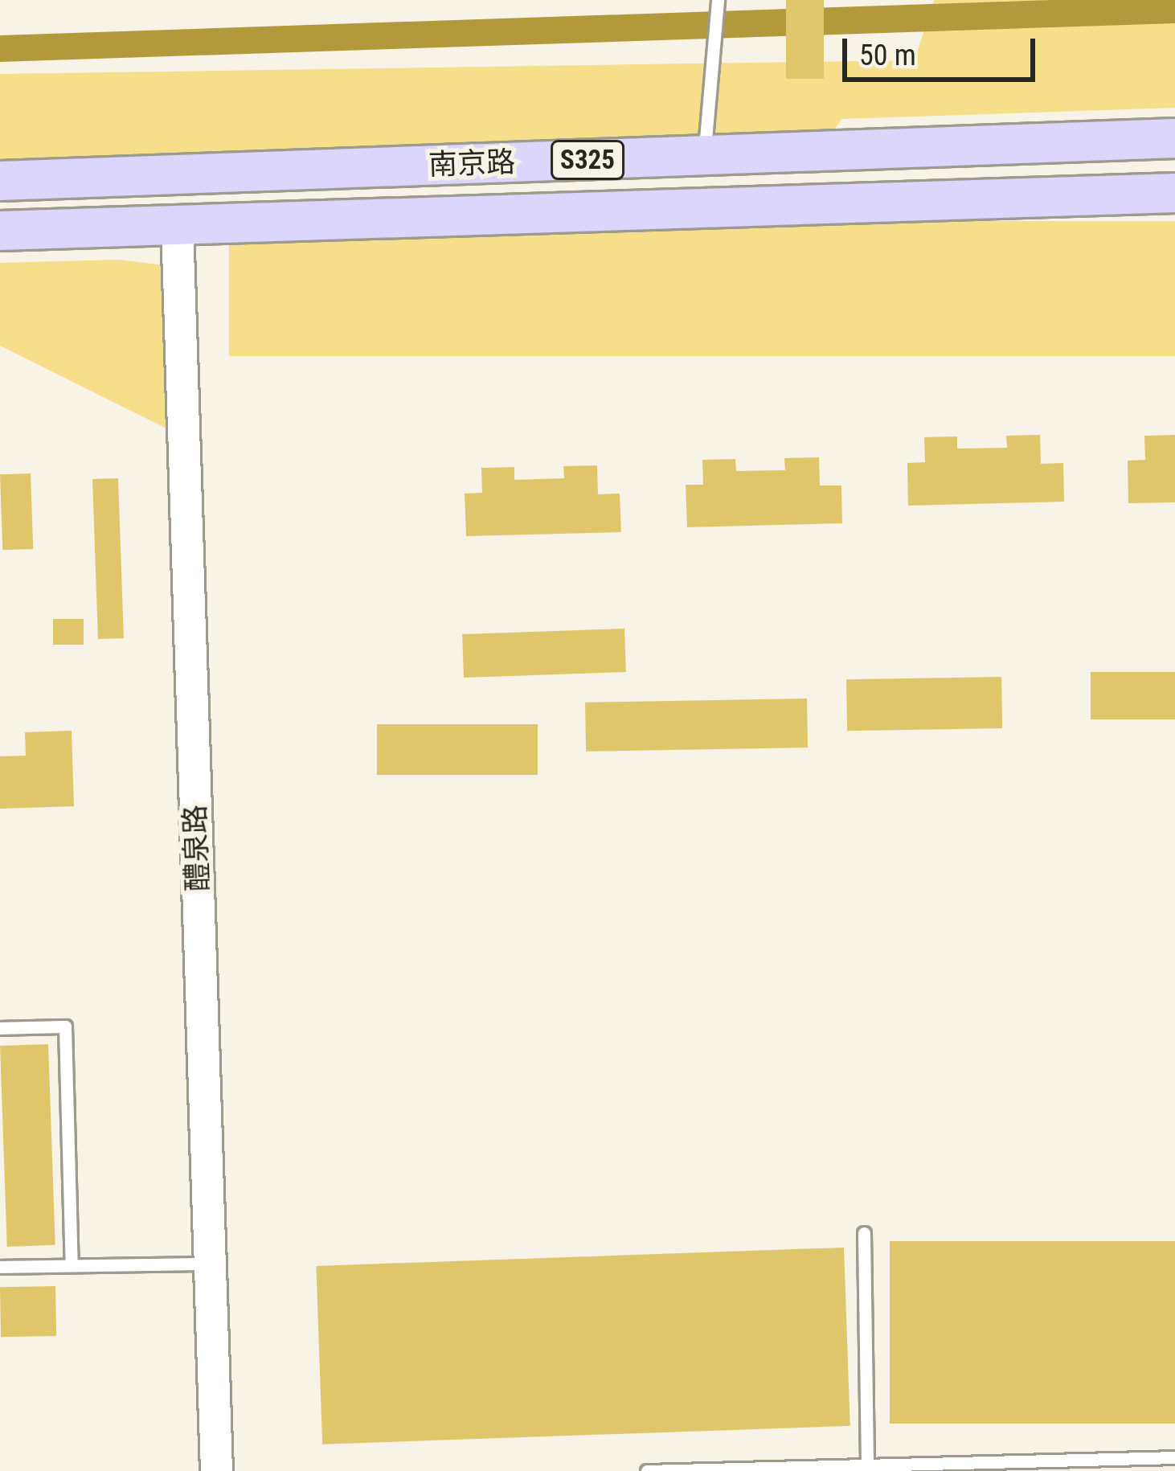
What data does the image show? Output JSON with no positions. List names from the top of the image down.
{
  "streets": {
    "main road": ["S325", "南京路"],
    "street": ["醴泉路"]
  },
  "crossings": [
    ["南京路", "醴泉路"]
  ],
  "scale_bar": "50 m"
}
